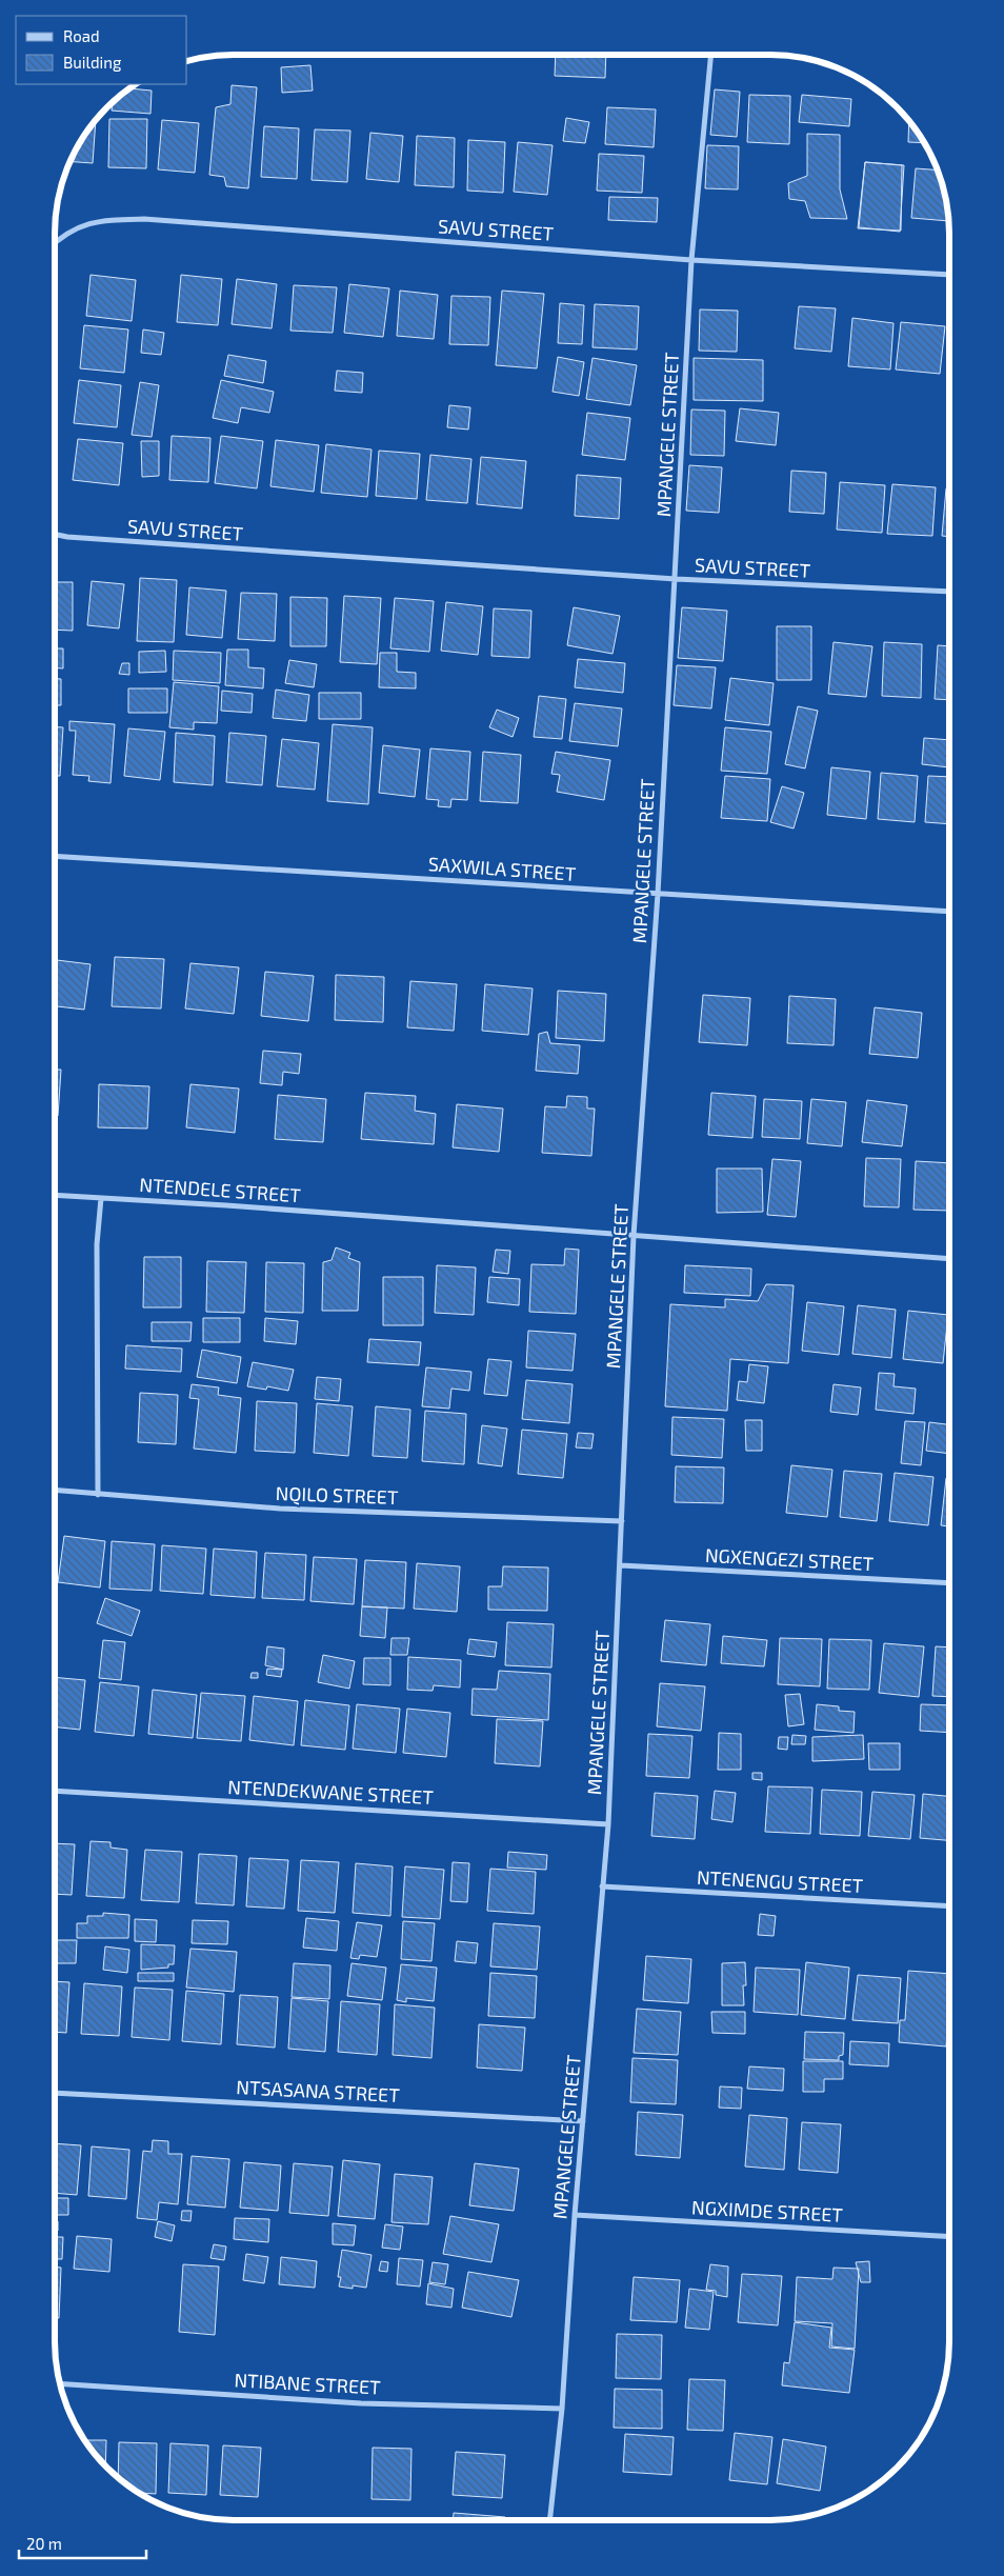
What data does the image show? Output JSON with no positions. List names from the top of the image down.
{
  "streets": {
    "street": [
      "SAVU STREET",
      "MPANGELE STREET",
      "SAXWILA STREET",
      "NTENDELE STREET",
      "NQILO STREET",
      "NGXENGEZI STREET",
      "NTENDEKWANE STREET",
      "NTENENGU STREET",
      "NTSASANA STREET",
      "NGXIMDE STREET",
      "NTIBANE STREET"
    ]
  },
  "crossings": [
    ["SAVU STREET", "MPANGELE STREET"],
    ["MPANGELE STREET", "SAXWILA STREET"],
    ["MPANGELE STREET", "NTENDELE STREET"],
    ["MPANGELE STREET", "NQILO STREET"],
    ["MPANGELE STREET", "NGXENGEZI STREET"],
    ["MPANGELE STREET", "NTENDEKWANE STREET"],
    ["MPANGELE STREET", "NTENENGU STREET"],
    ["MPANGELE STREET", "NTSASANA STREET"],
    ["MPANGELE STREET", "NGXIMDE STREET"],
    ["MPANGELE STREET", "NTIBANE STREET"]
  ],
  "legend": ["Road", "Building"],
  "scale_bar": "20 m"
}
